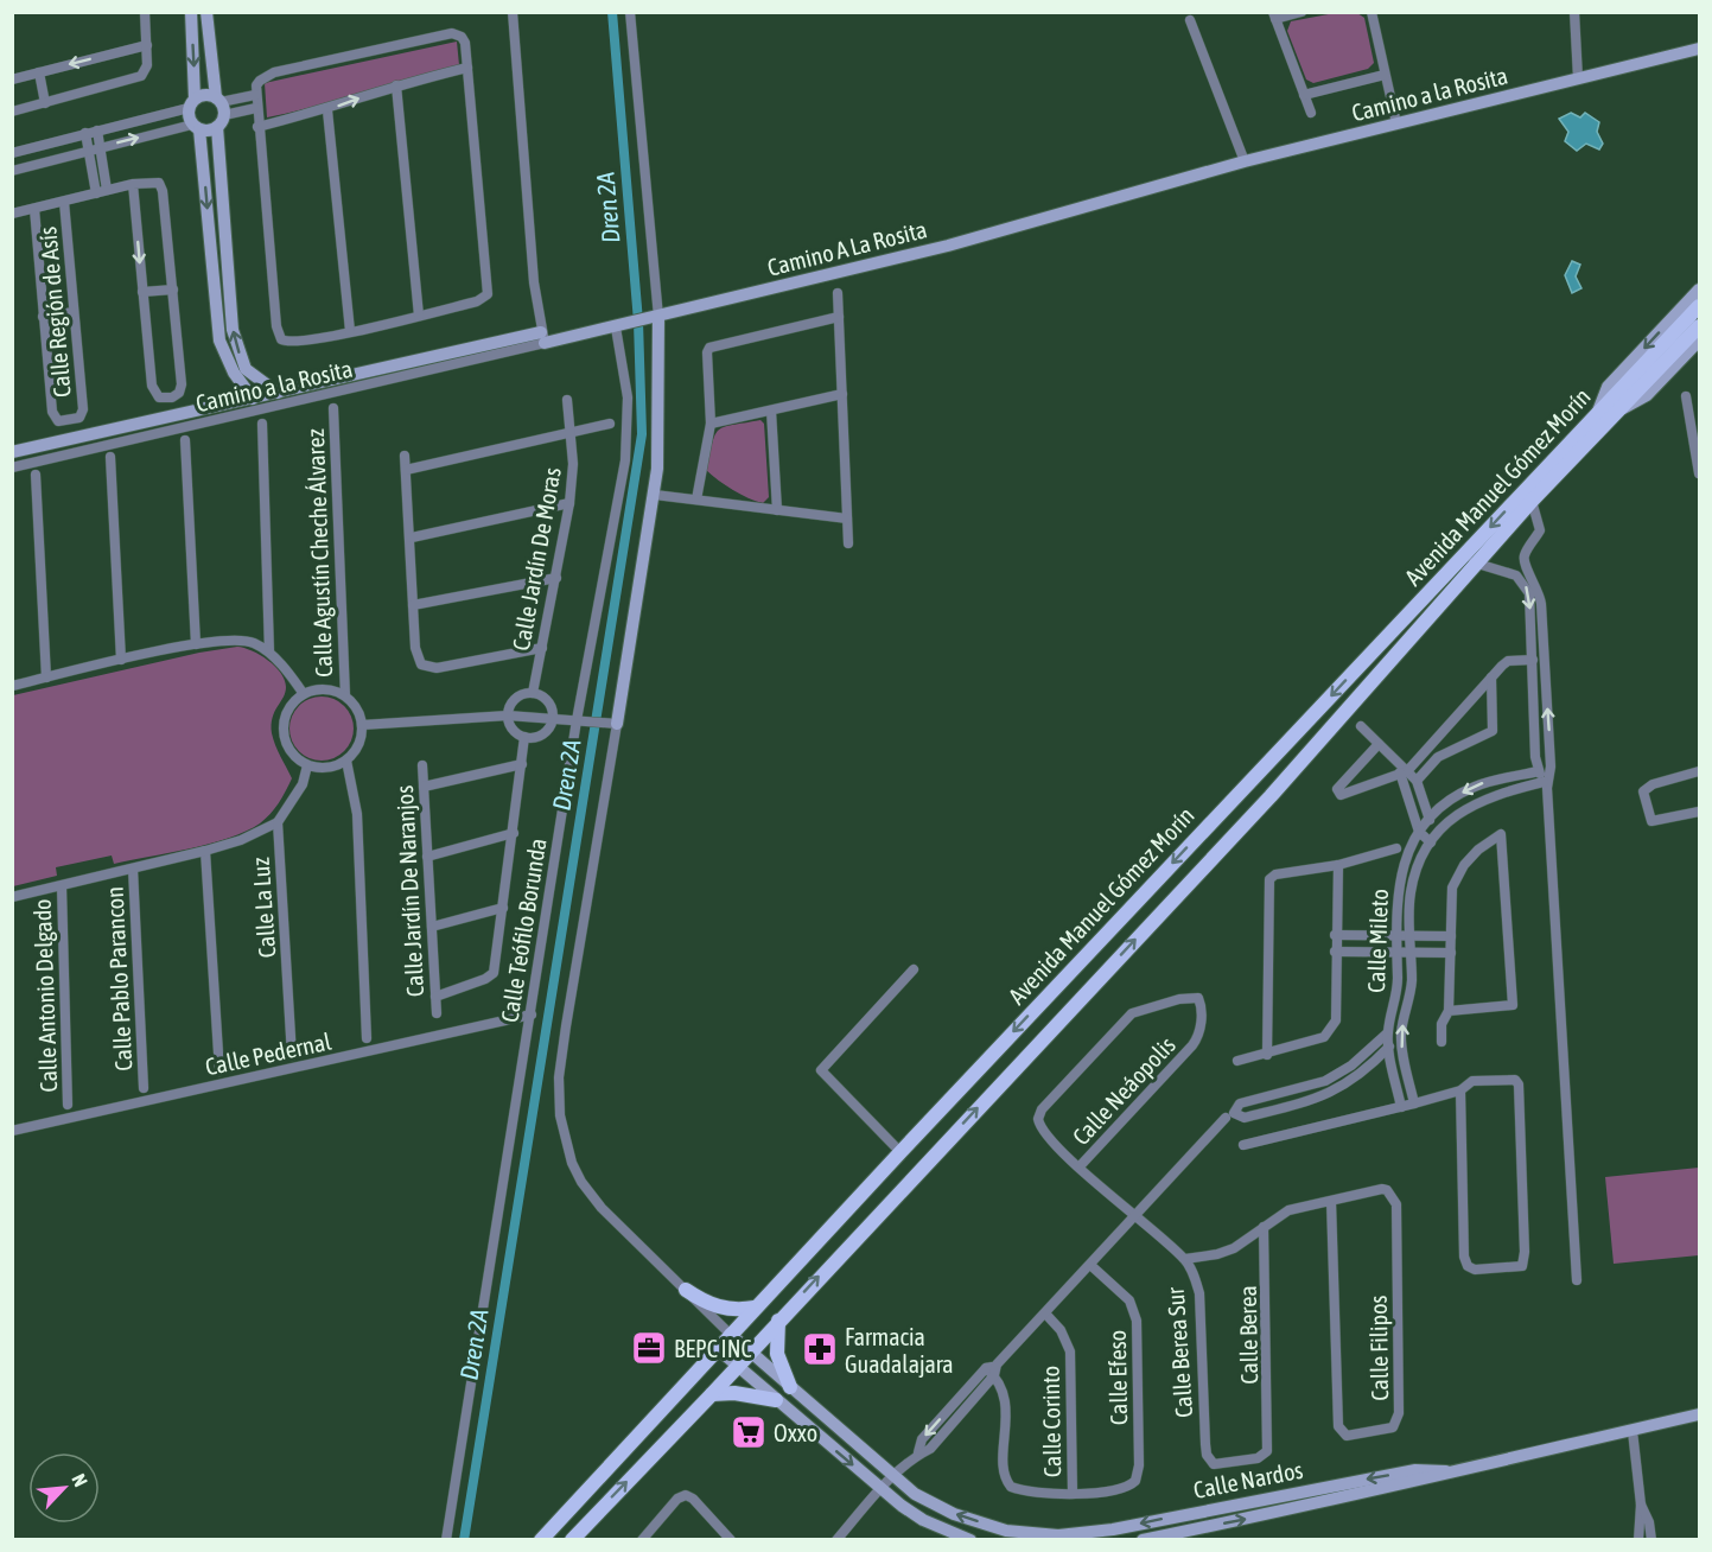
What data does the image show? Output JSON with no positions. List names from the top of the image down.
{
  "streets": {
    "main road": ["Avenida Manuel Gómez Morín"],
    "street": [
      "Camino a la Rosita",
      "Camino A La Rosita",
      "Calle Región de Asís",
      "Calle Agustín Cheche Álvarez",
      "Calle Jardín De Moras",
      "Calle Jardín De Naranjos",
      "Calle La Luz",
      "Calle Teófilo Borunda",
      "Calle Mileto",
      "Calle Pablo Parancon",
      "Calle Antonio Delgado",
      "Calle Pedernal",
      "Calle Neáopolis",
      "Calle Berea",
      "Calle Filipos",
      "Calle Berea Sur",
      "Calle Efeso",
      "Calle Corinto",
      "Calle Nardos"
    ]
  },
  "crossings": [
    ["Camino a la Rosita", "Camino A La Rosita"],
    ["Camino A La Rosita", "Calle Teófilo Borunda"],
    ["Avenida Manuel Gómez Morín", "Calle Nardos"],
    ["Calle Agustín Cheche Álvarez", "Calle La Luz"],
    ["Calle Teófilo Borunda", "Calle Pedernal"],
    ["Calle Berea", "Calle Berea Sur"],
    ["Calle Efeso", "Calle Corinto"],
    ["Calle Corinto", "Calle Nardos"]
  ],
  "water": ["Dren 2A"],
  "places": {
    "office": ["BEPC INC"],
    "pharmacy": ["Farmacia Guadalajara"],
    "supermarket": ["Oxxo"]
  },
  "north": "top right"
}
